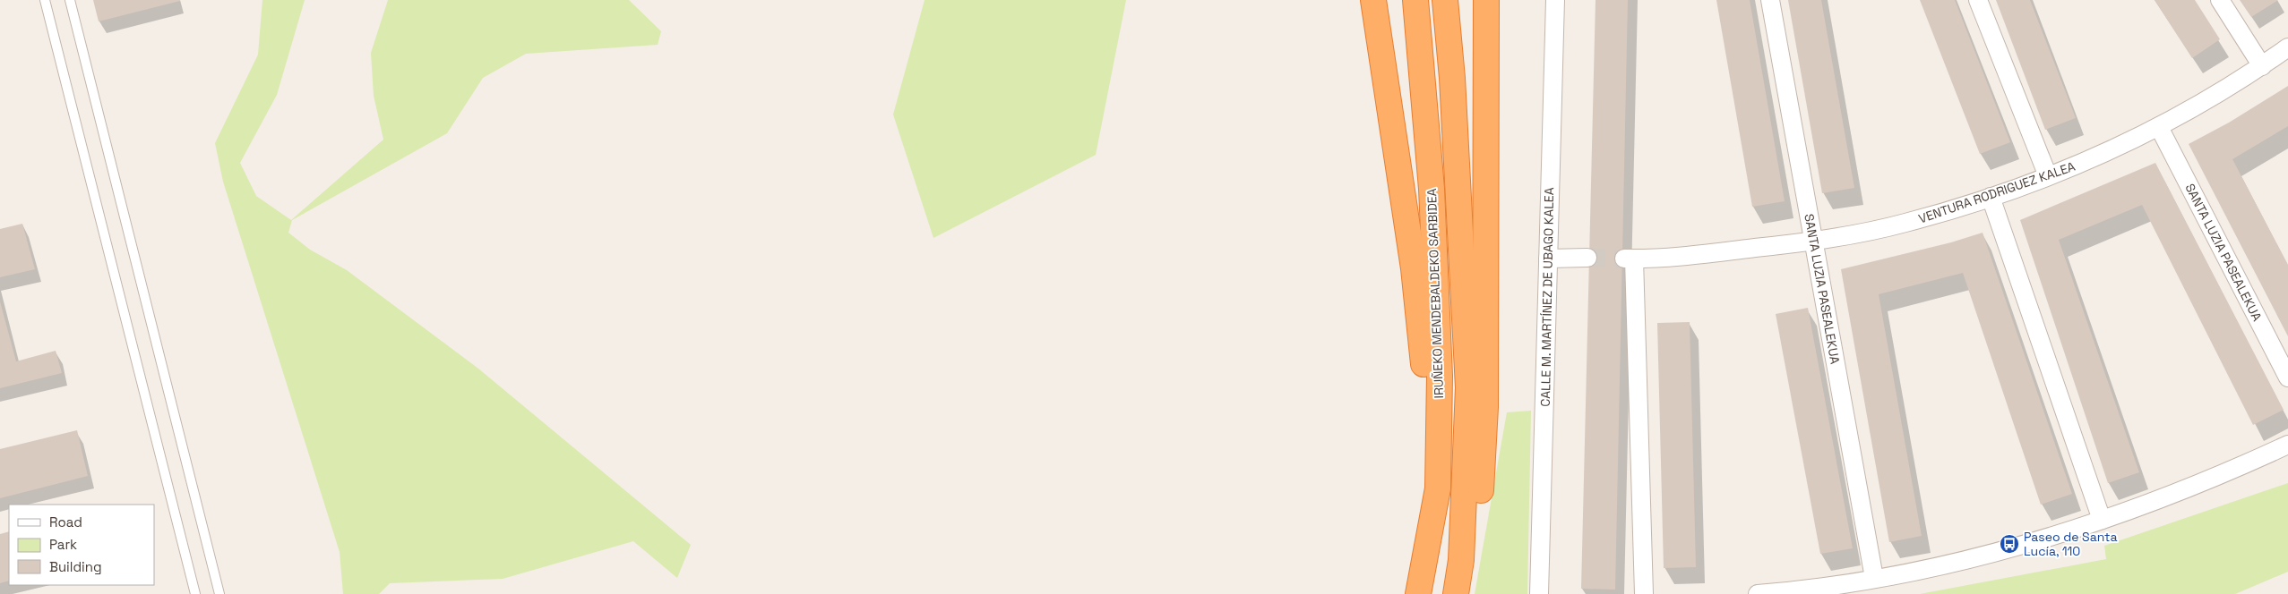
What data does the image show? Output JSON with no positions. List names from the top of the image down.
{
  "streets": {
    "highway": ["IRUÑEKO MENDEBALDEKO SARBIDEA"],
    "street": ["VENTURA RODRIGUEZ KALEA", "SANTA LUZIA PASEALEKUA", "CALLE M. MARTÍNEZ DE UBAGO KALEA"]
  },
  "crossings": [
    ["VENTURA RODRIGUEZ KALEA", "SANTA LUZIA PASEALEKUA"]
  ],
  "places": {
    "bus stop": ["Paseo de Santa Lucía, 110"]
  },
  "legend": ["Road", "Park", "Building"]
}
